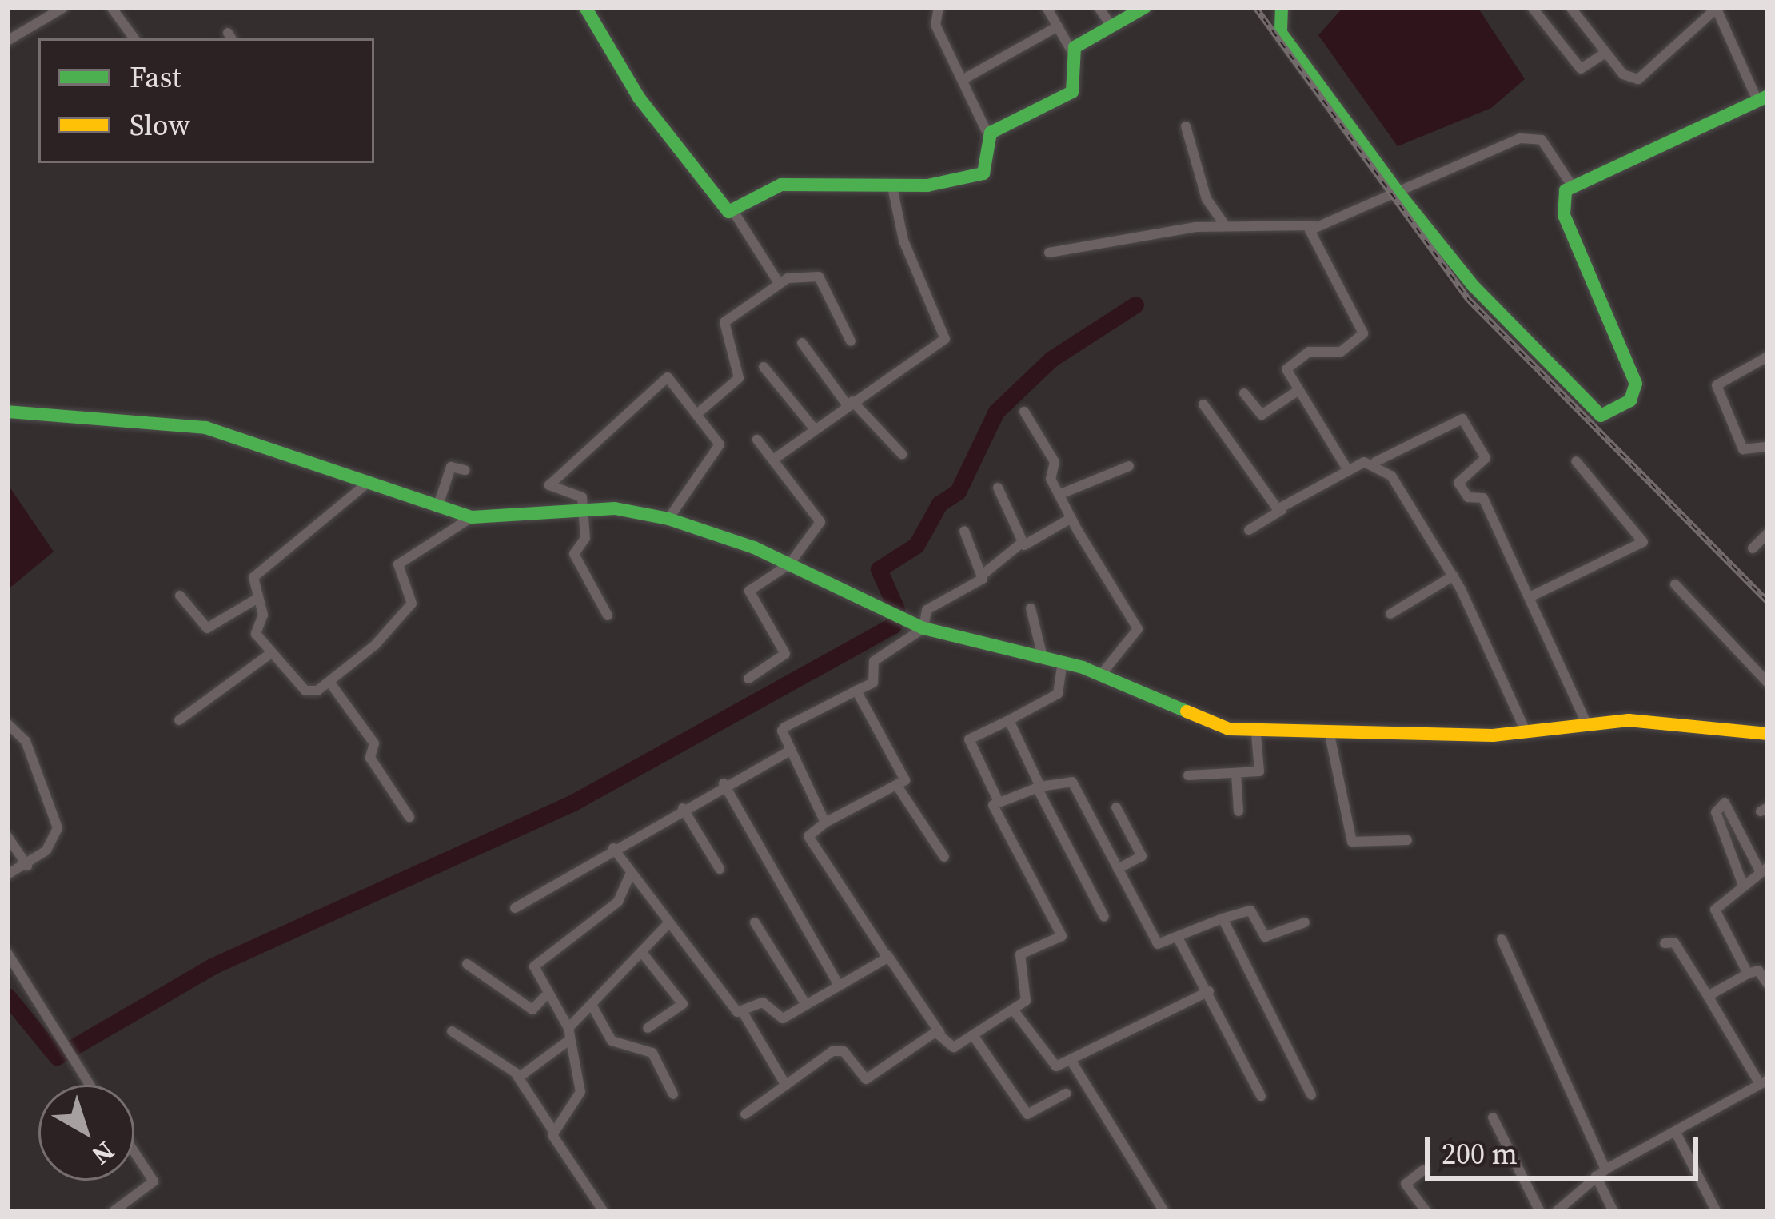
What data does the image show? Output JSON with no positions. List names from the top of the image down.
{
  "legend": ["Fast", "Slow"],
  "scale_bar": "200 m",
  "north": "bottom right"
}
